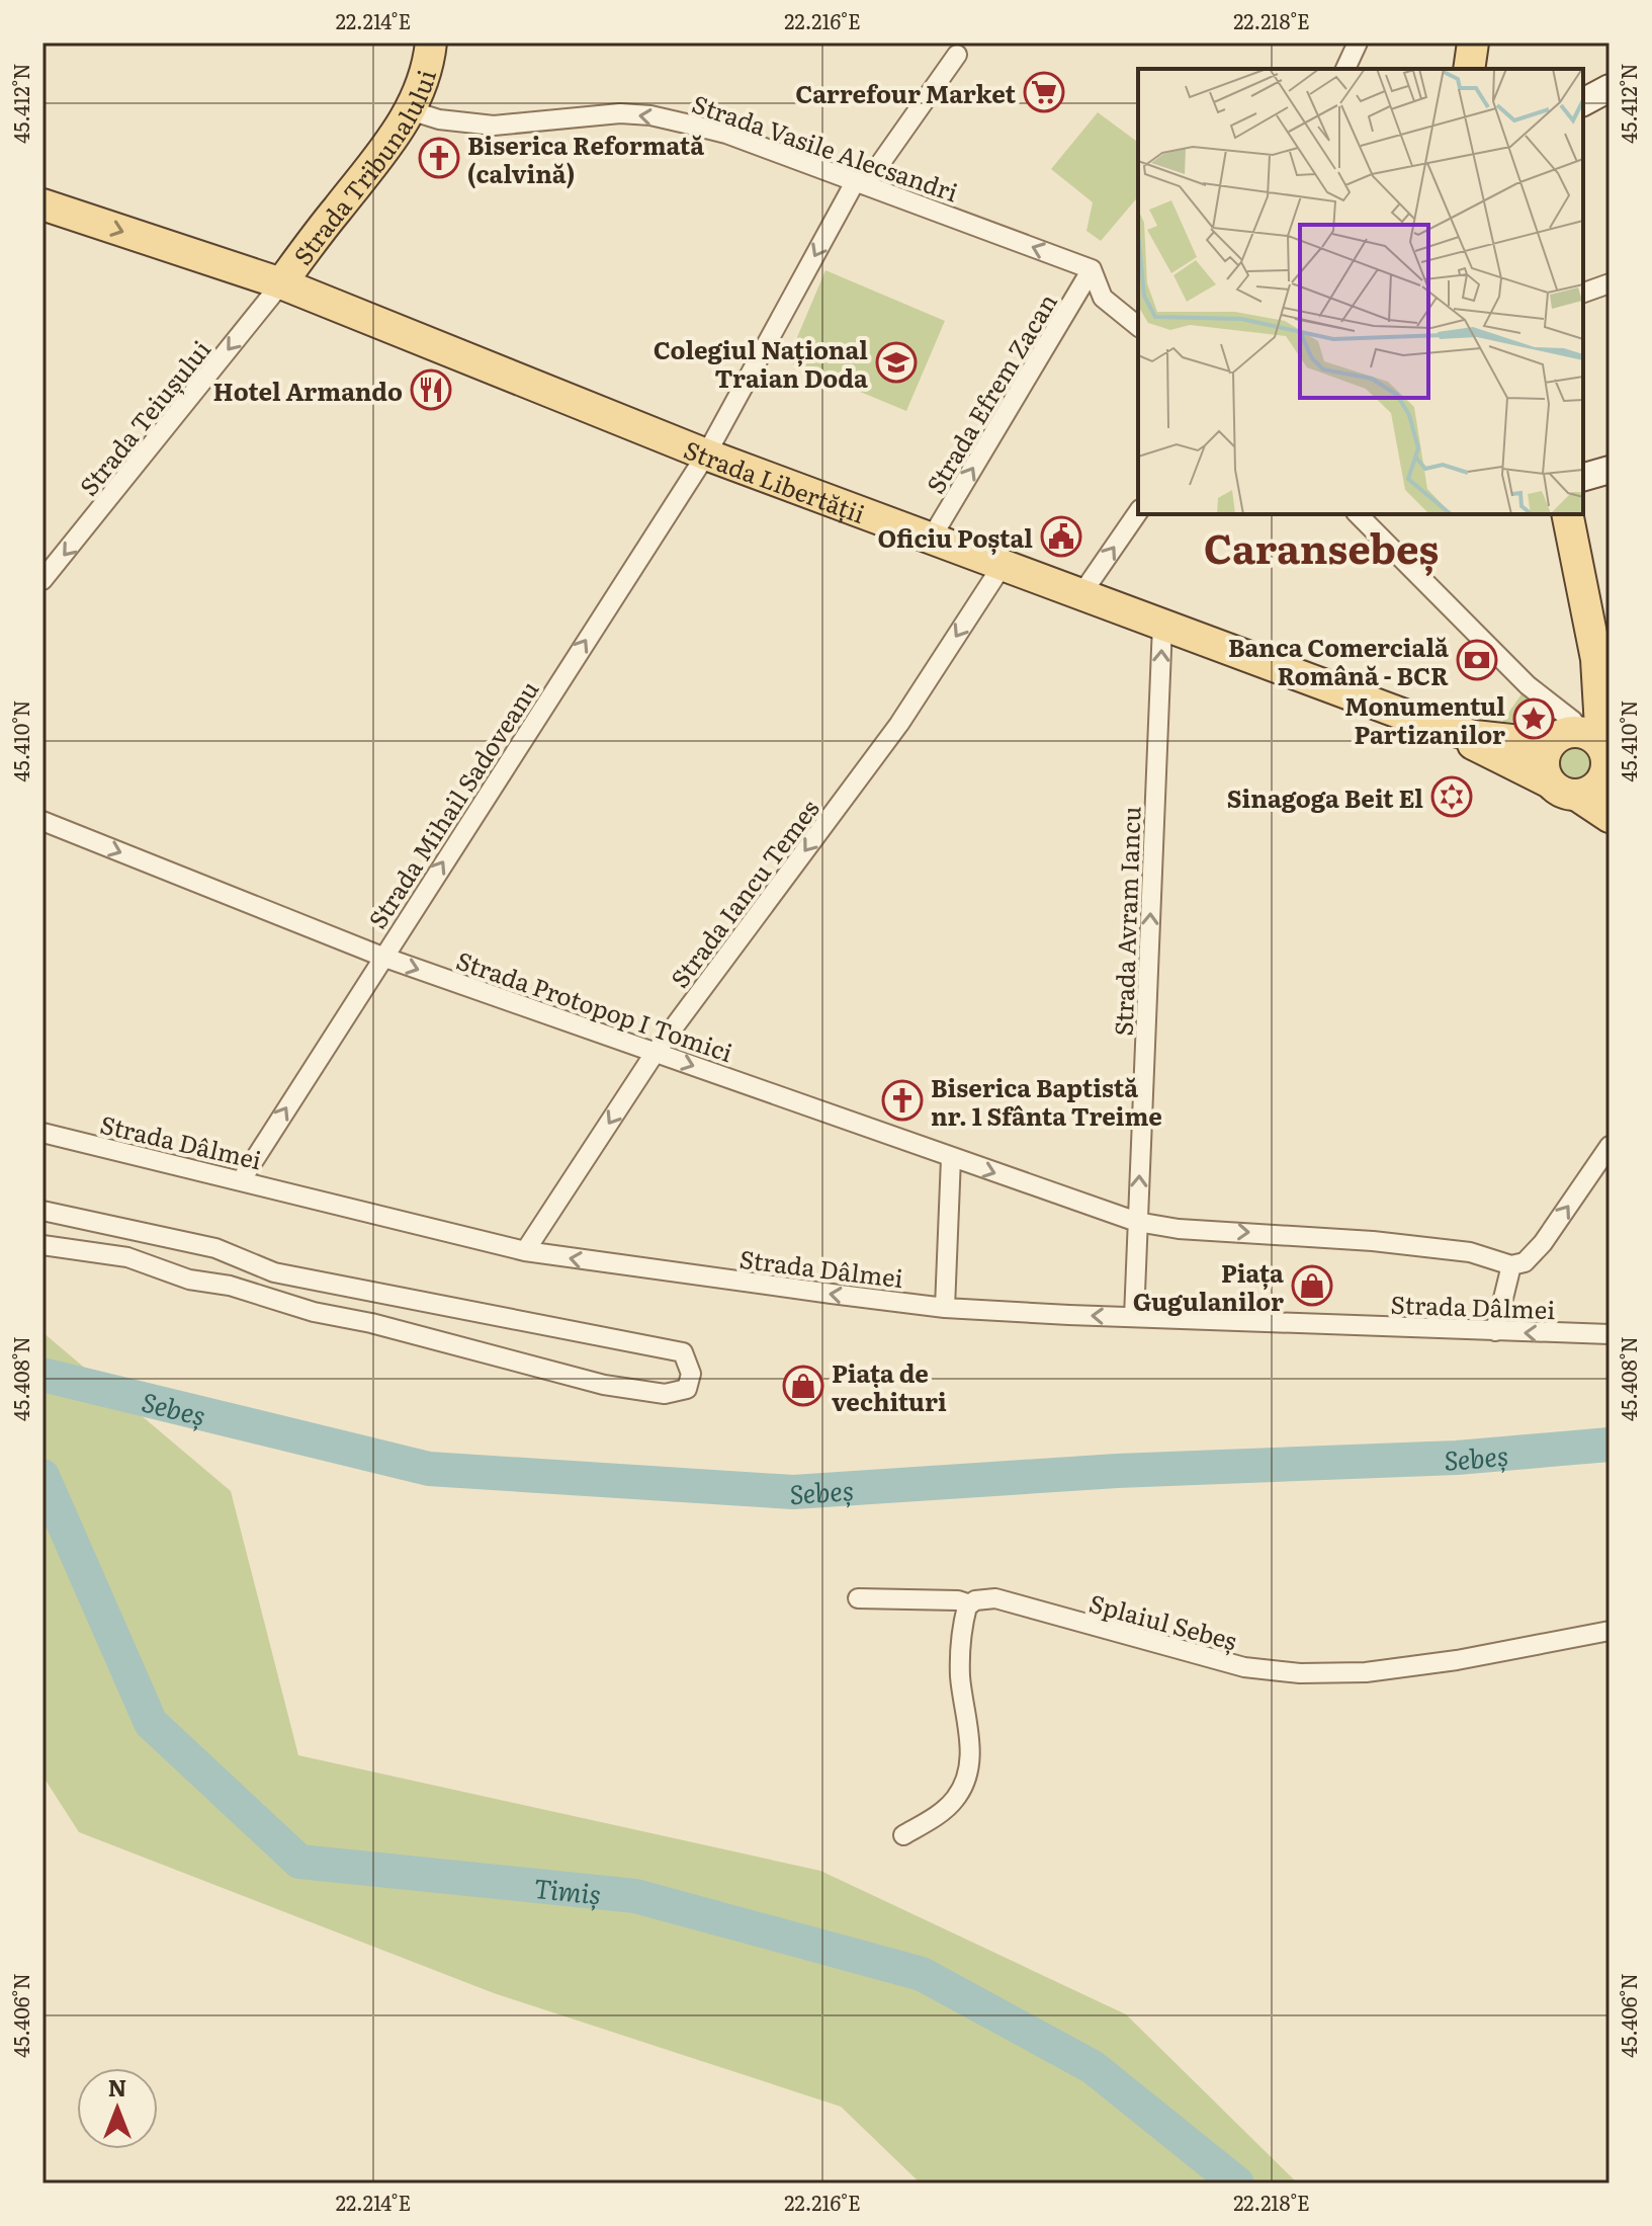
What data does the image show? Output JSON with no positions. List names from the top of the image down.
{
  "streets": {
    "main road": ["Strada Tribunalului", "Strada Libertății"],
    "street": [
      "Strada Vasile Alecsandri",
      "Strada Efrem Zacan",
      "Strada Teiușului",
      "Strada Mihail Sadoveanu",
      "Strada Iancu Temes",
      "Strada Avram Iancu",
      "Strada Protopop I Tomici",
      "Strada Dâlmei",
      "Splaiul Sebeș"
    ]
  },
  "crossings": [
    ["Strada Vasile Alecsandri", "Strada Tribunalului"],
    ["Strada Vasile Alecsandri", "Strada Efrem Zacan"],
    ["Strada Vasile Alecsandri", "Strada Mihail Sadoveanu"],
    ["Strada Tribunalului", "Strada Teiușului"],
    ["Strada Tribunalului", "Strada Libertății"],
    ["Strada Efrem Zacan", "Strada Libertății"],
    ["Strada Teiușului", "Strada Libertății"],
    ["Strada Libertății", "Strada Mihail Sadoveanu"],
    ["Strada Libertății", "Strada Iancu Temes"],
    ["Strada Libertății", "Strada Avram Iancu"],
    ["Strada Mihail Sadoveanu", "Strada Protopop I Tomici"],
    ["Strada Mihail Sadoveanu", "Strada Dâlmei"],
    ["Strada Iancu Temes", "Strada Protopop I Tomici"],
    ["Strada Iancu Temes", "Strada Dâlmei"],
    ["Strada Avram Iancu", "Strada Protopop I Tomici"],
    ["Strada Avram Iancu", "Strada Dâlmei"]
  ],
  "one_way": [
    "Strada Vasile Alecsandri",
    "Strada Efrem Zacan",
    "Strada Teiușului",
    "Strada Iancu Temes",
    "Strada Avram Iancu",
    "Strada Protopop I Tomici",
    "Strada Dâlmei"
  ],
  "districts": ["Caransebeș"],
  "water": ["Sebeș", "Timiș"],
  "places": {
    "supermarket": ["Carrefour Market"],
    "church": ["Biserica Reformată (calvină)", "Biserica Baptistă nr. 1 Sfânta Treime"],
    "school or university": ["Colegiul Național Traian Doda"],
    "restaurant": ["Hotel Armando"],
    "public building": ["Oficiu Poștal"],
    "bank": ["Banca Comercială Română - BCR"],
    "place": ["Monumentul Partizanilor"],
    "synagogue": ["Sinagoga Beit El"],
    "shop": ["Piața Gugulanilor", "Piața de vechituri"]
  },
  "north": "top",
  "coordinates": [
    "22.214°E",
    "22.216°E",
    "22.218°E",
    "45.412°N",
    "45.410°N",
    "45.408°N",
    "45.406°N"
  ]
}
